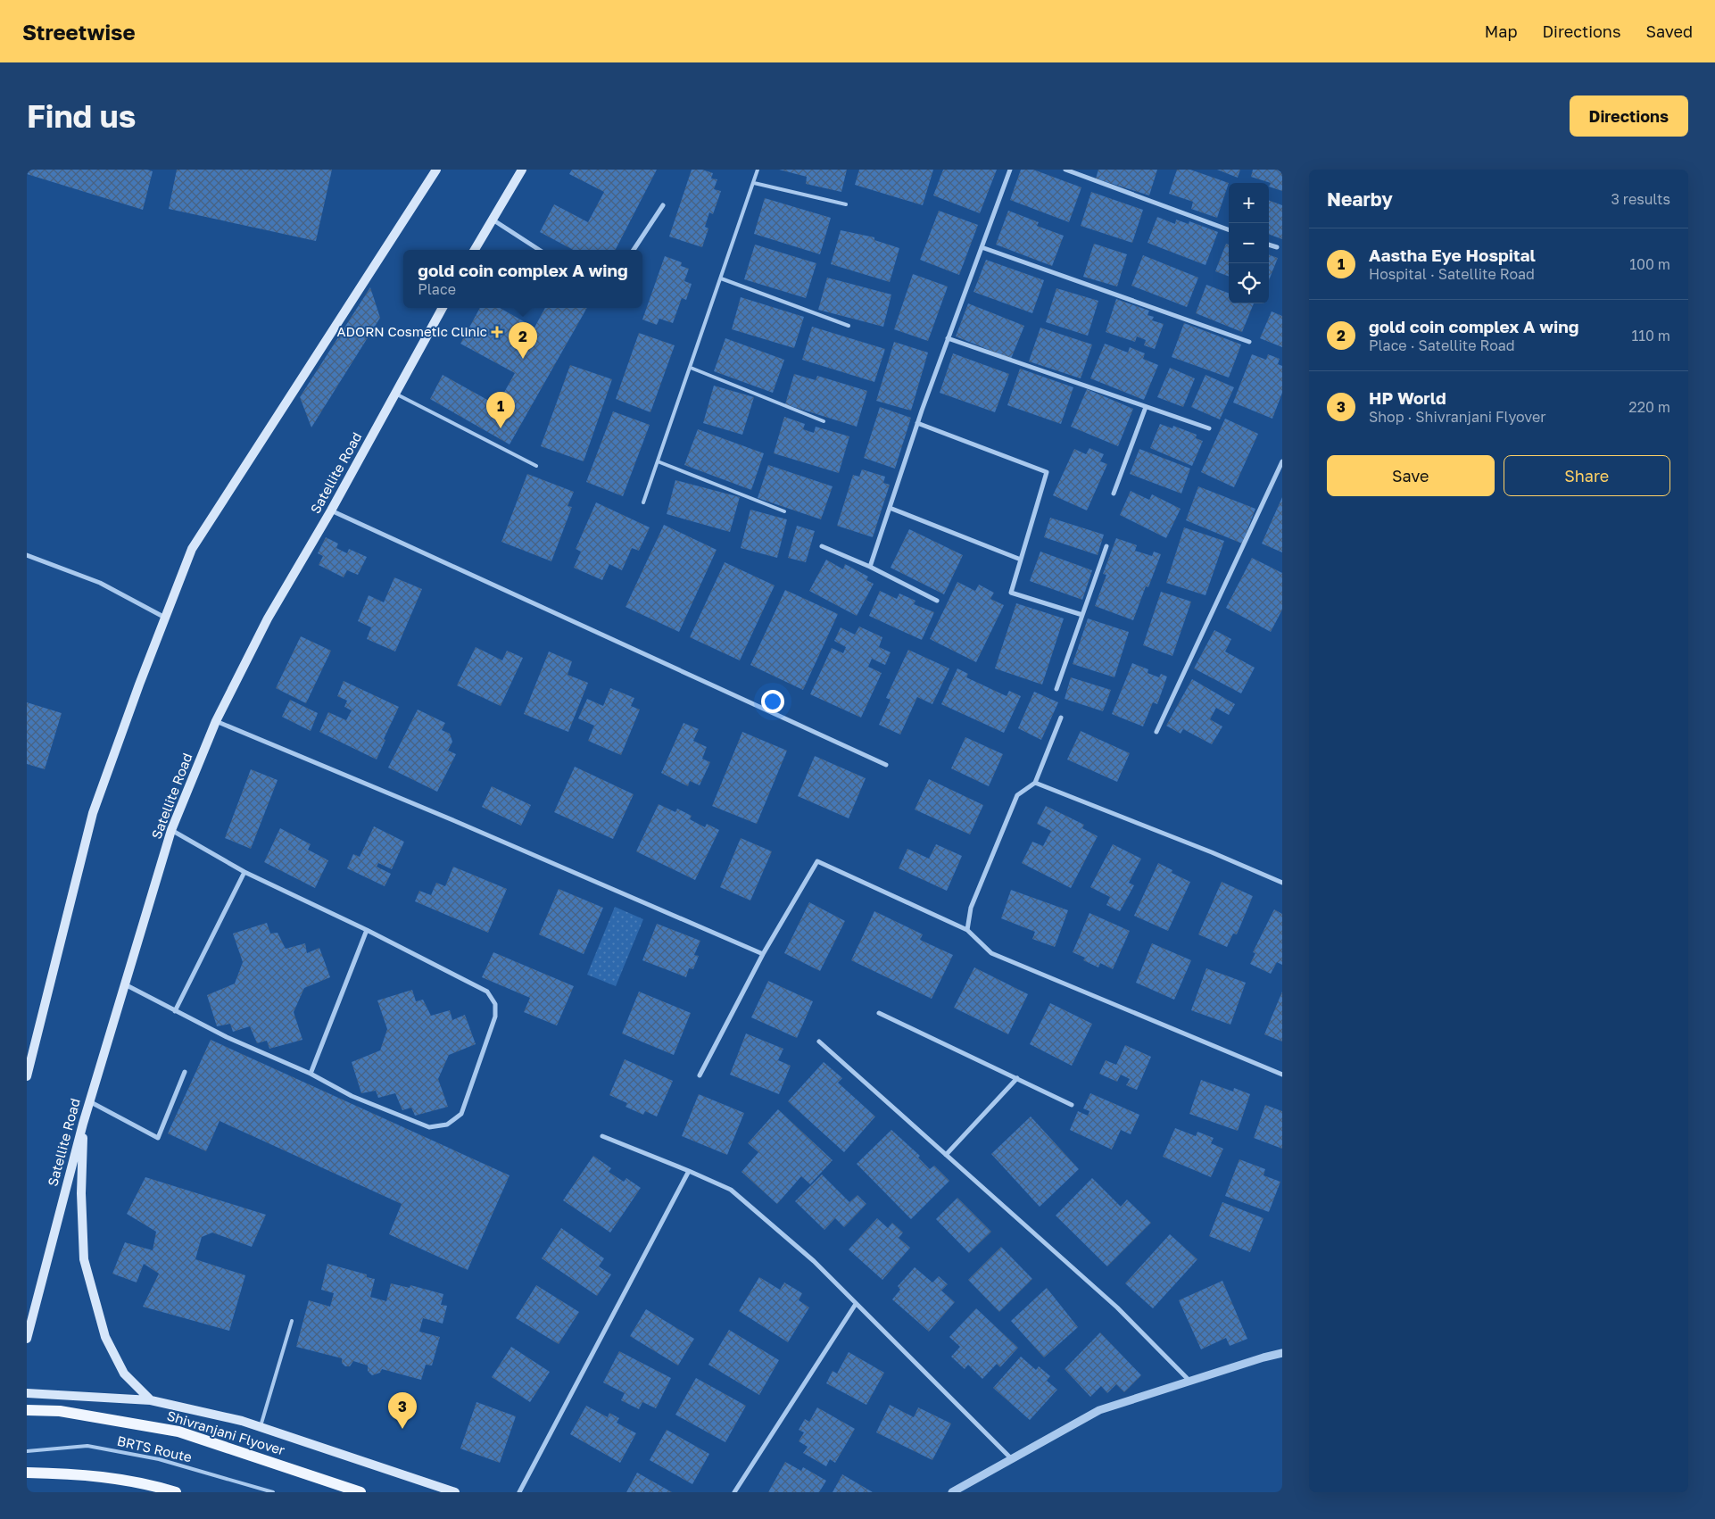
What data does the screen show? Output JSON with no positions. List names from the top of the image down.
{
  "streets": {
    "main road": ["Satellite Road", "Shivranjani Flyover"],
    "lane": ["BRTS Route"]
  },
  "places": {
    "health": ["ADORN Cosmetic Clinic"]
  },
  "page": {
    "header": "Streetwise",
    "nav": ["Map", "Directions", "Saved"],
    "buttons": [
      "Directions",
      ["Save", "Share"]
    ],
    "title": "Find us",
    "heading": ["Nearby", "3 results"],
    "map_buttons": ["+", "−"],
    "list": [
      {
        "mark": "1",
        "name": "Aastha Eye Hospital",
        "note": "Hospital · Satellite Road",
        "value": "100 m"
      },
      {
        "mark": "2",
        "name": "gold coin complex A wing",
        "note": "Place · Satellite Road",
        "value": "110 m"
      },
      {
        "mark": "3",
        "name": "HP World",
        "note": "Shop · Shivranjani Flyover",
        "value": "220 m"
      }
    ],
    "popup": ["gold coin complex A wing", "Place"],
    "pins": ["2", "1", "3"]
  }
}
